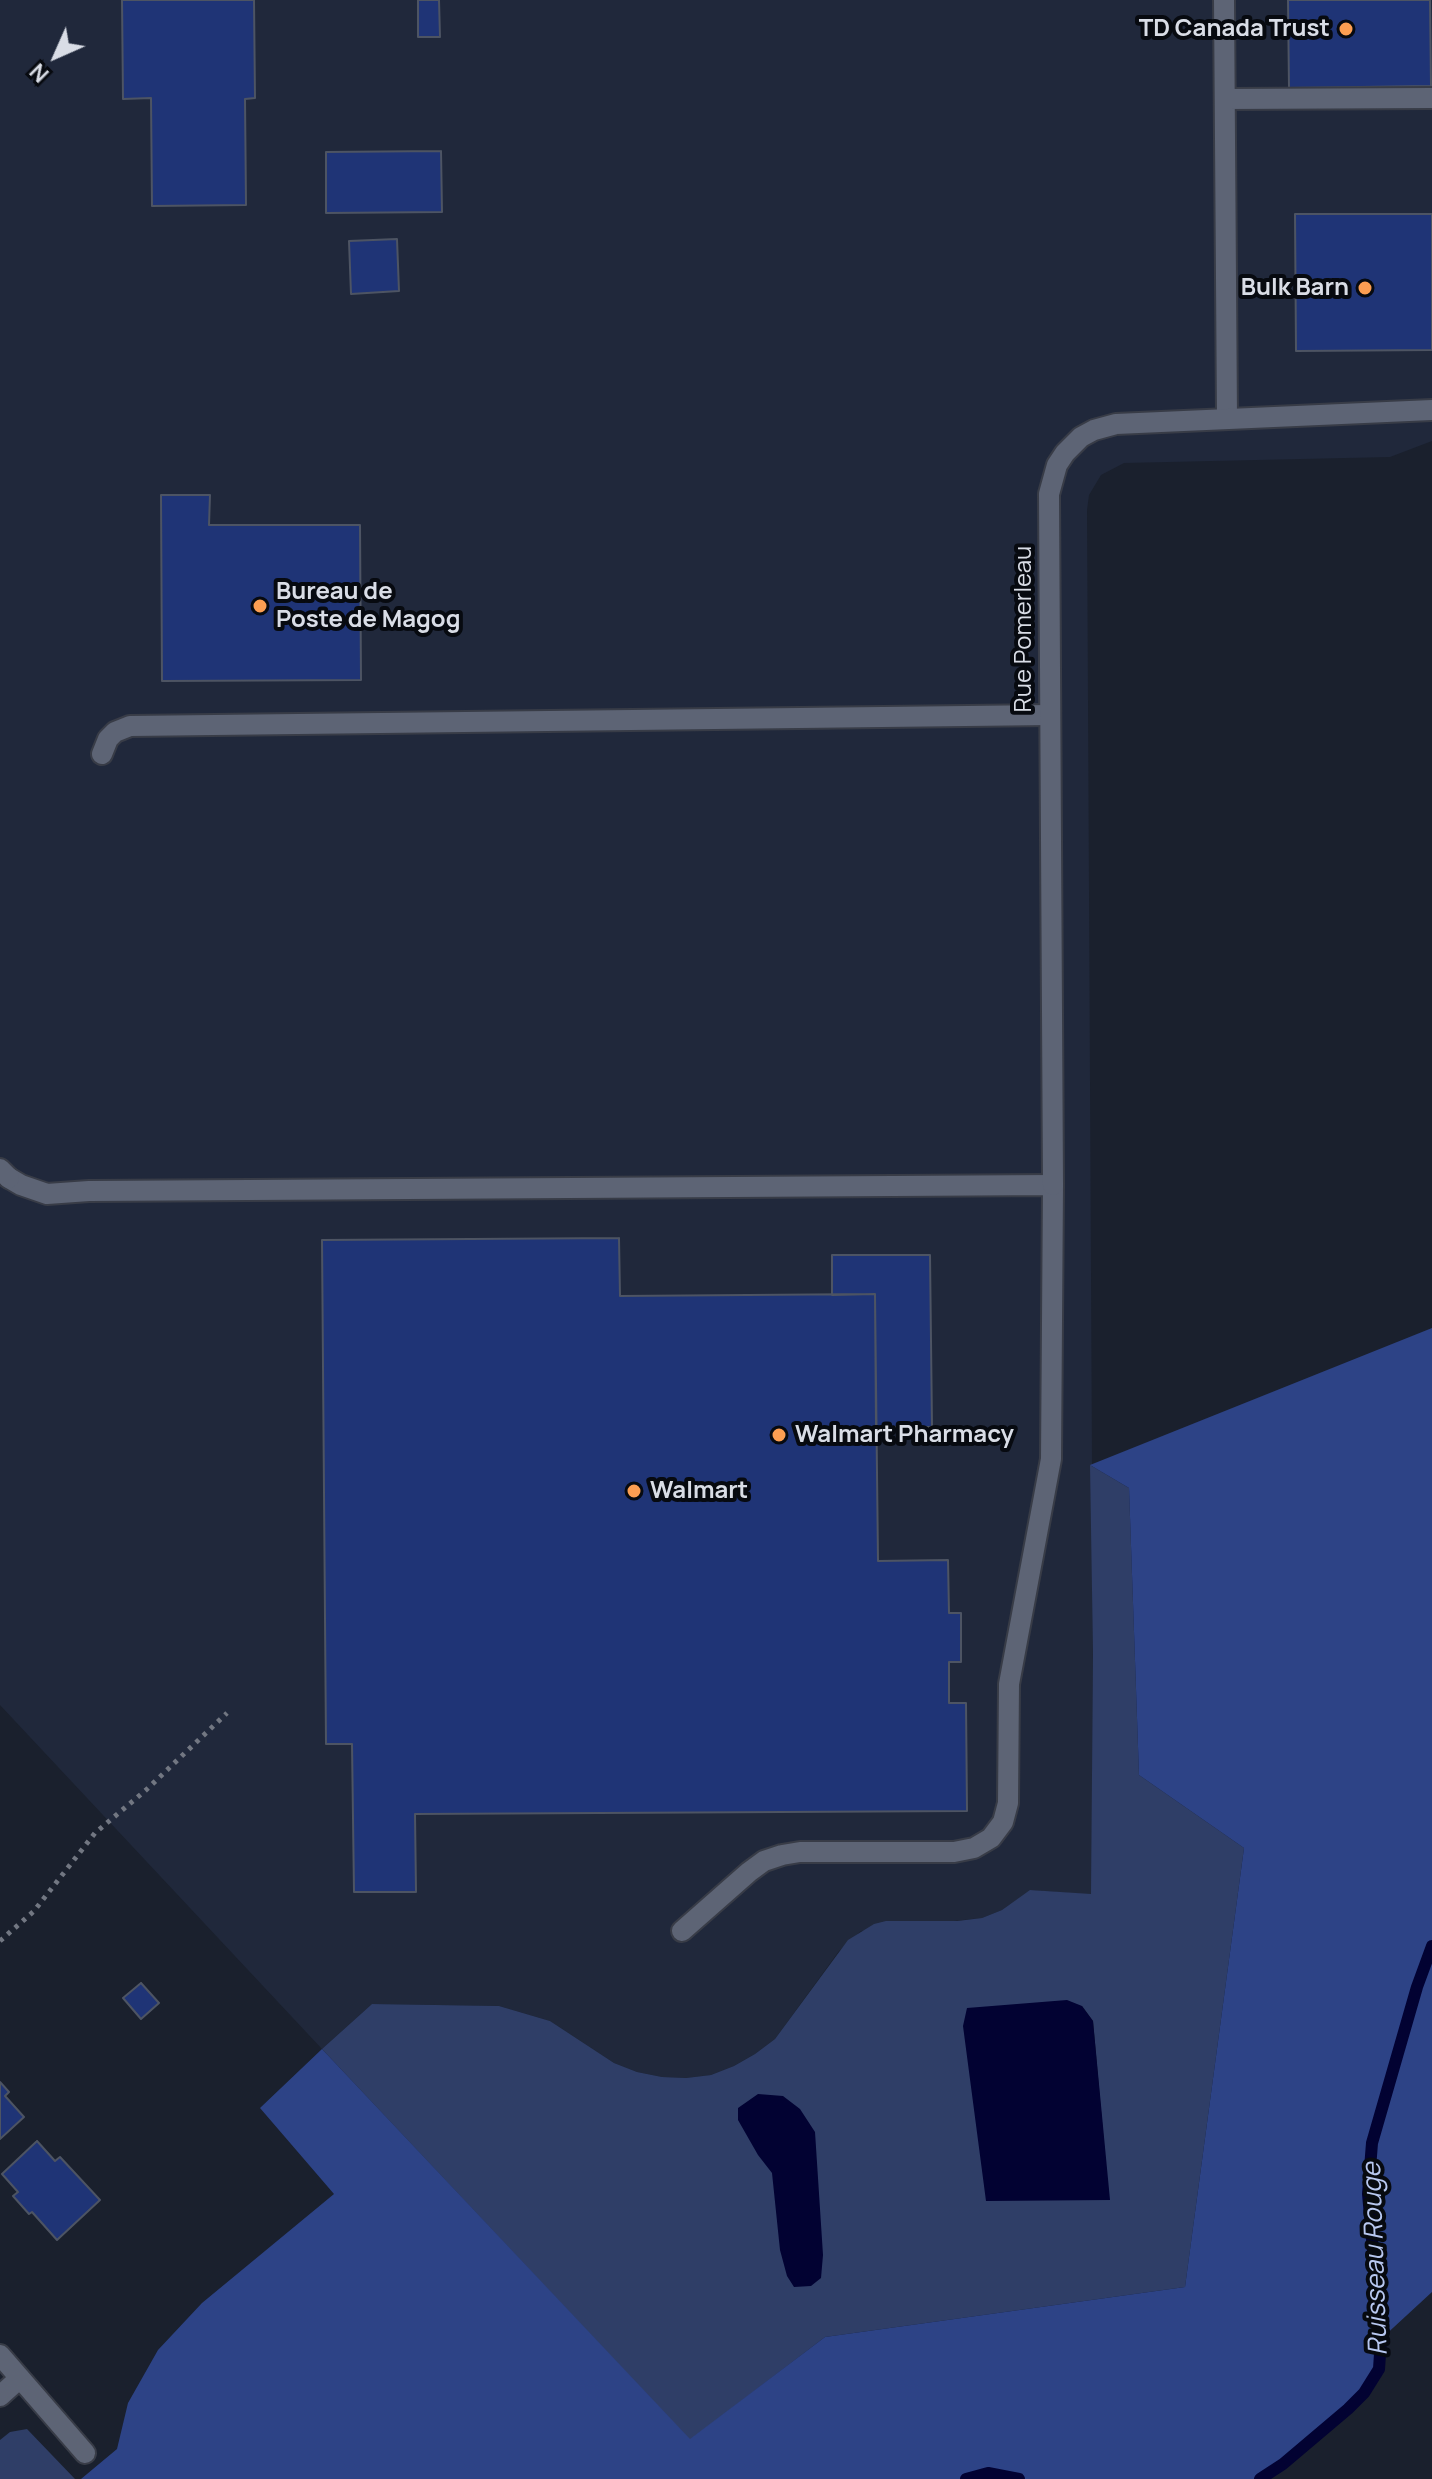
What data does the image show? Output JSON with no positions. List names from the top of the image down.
{
  "streets": {
    "street": ["Rue Pomerleau"]
  },
  "water": ["Ruisseau Rouge"],
  "places": [
    "TD Canada Trust",
    "Bulk Barn",
    "Bureau de Poste de Magog",
    "Walmart Pharmacy",
    "Walmart"
  ],
  "north": "bottom left"
}
